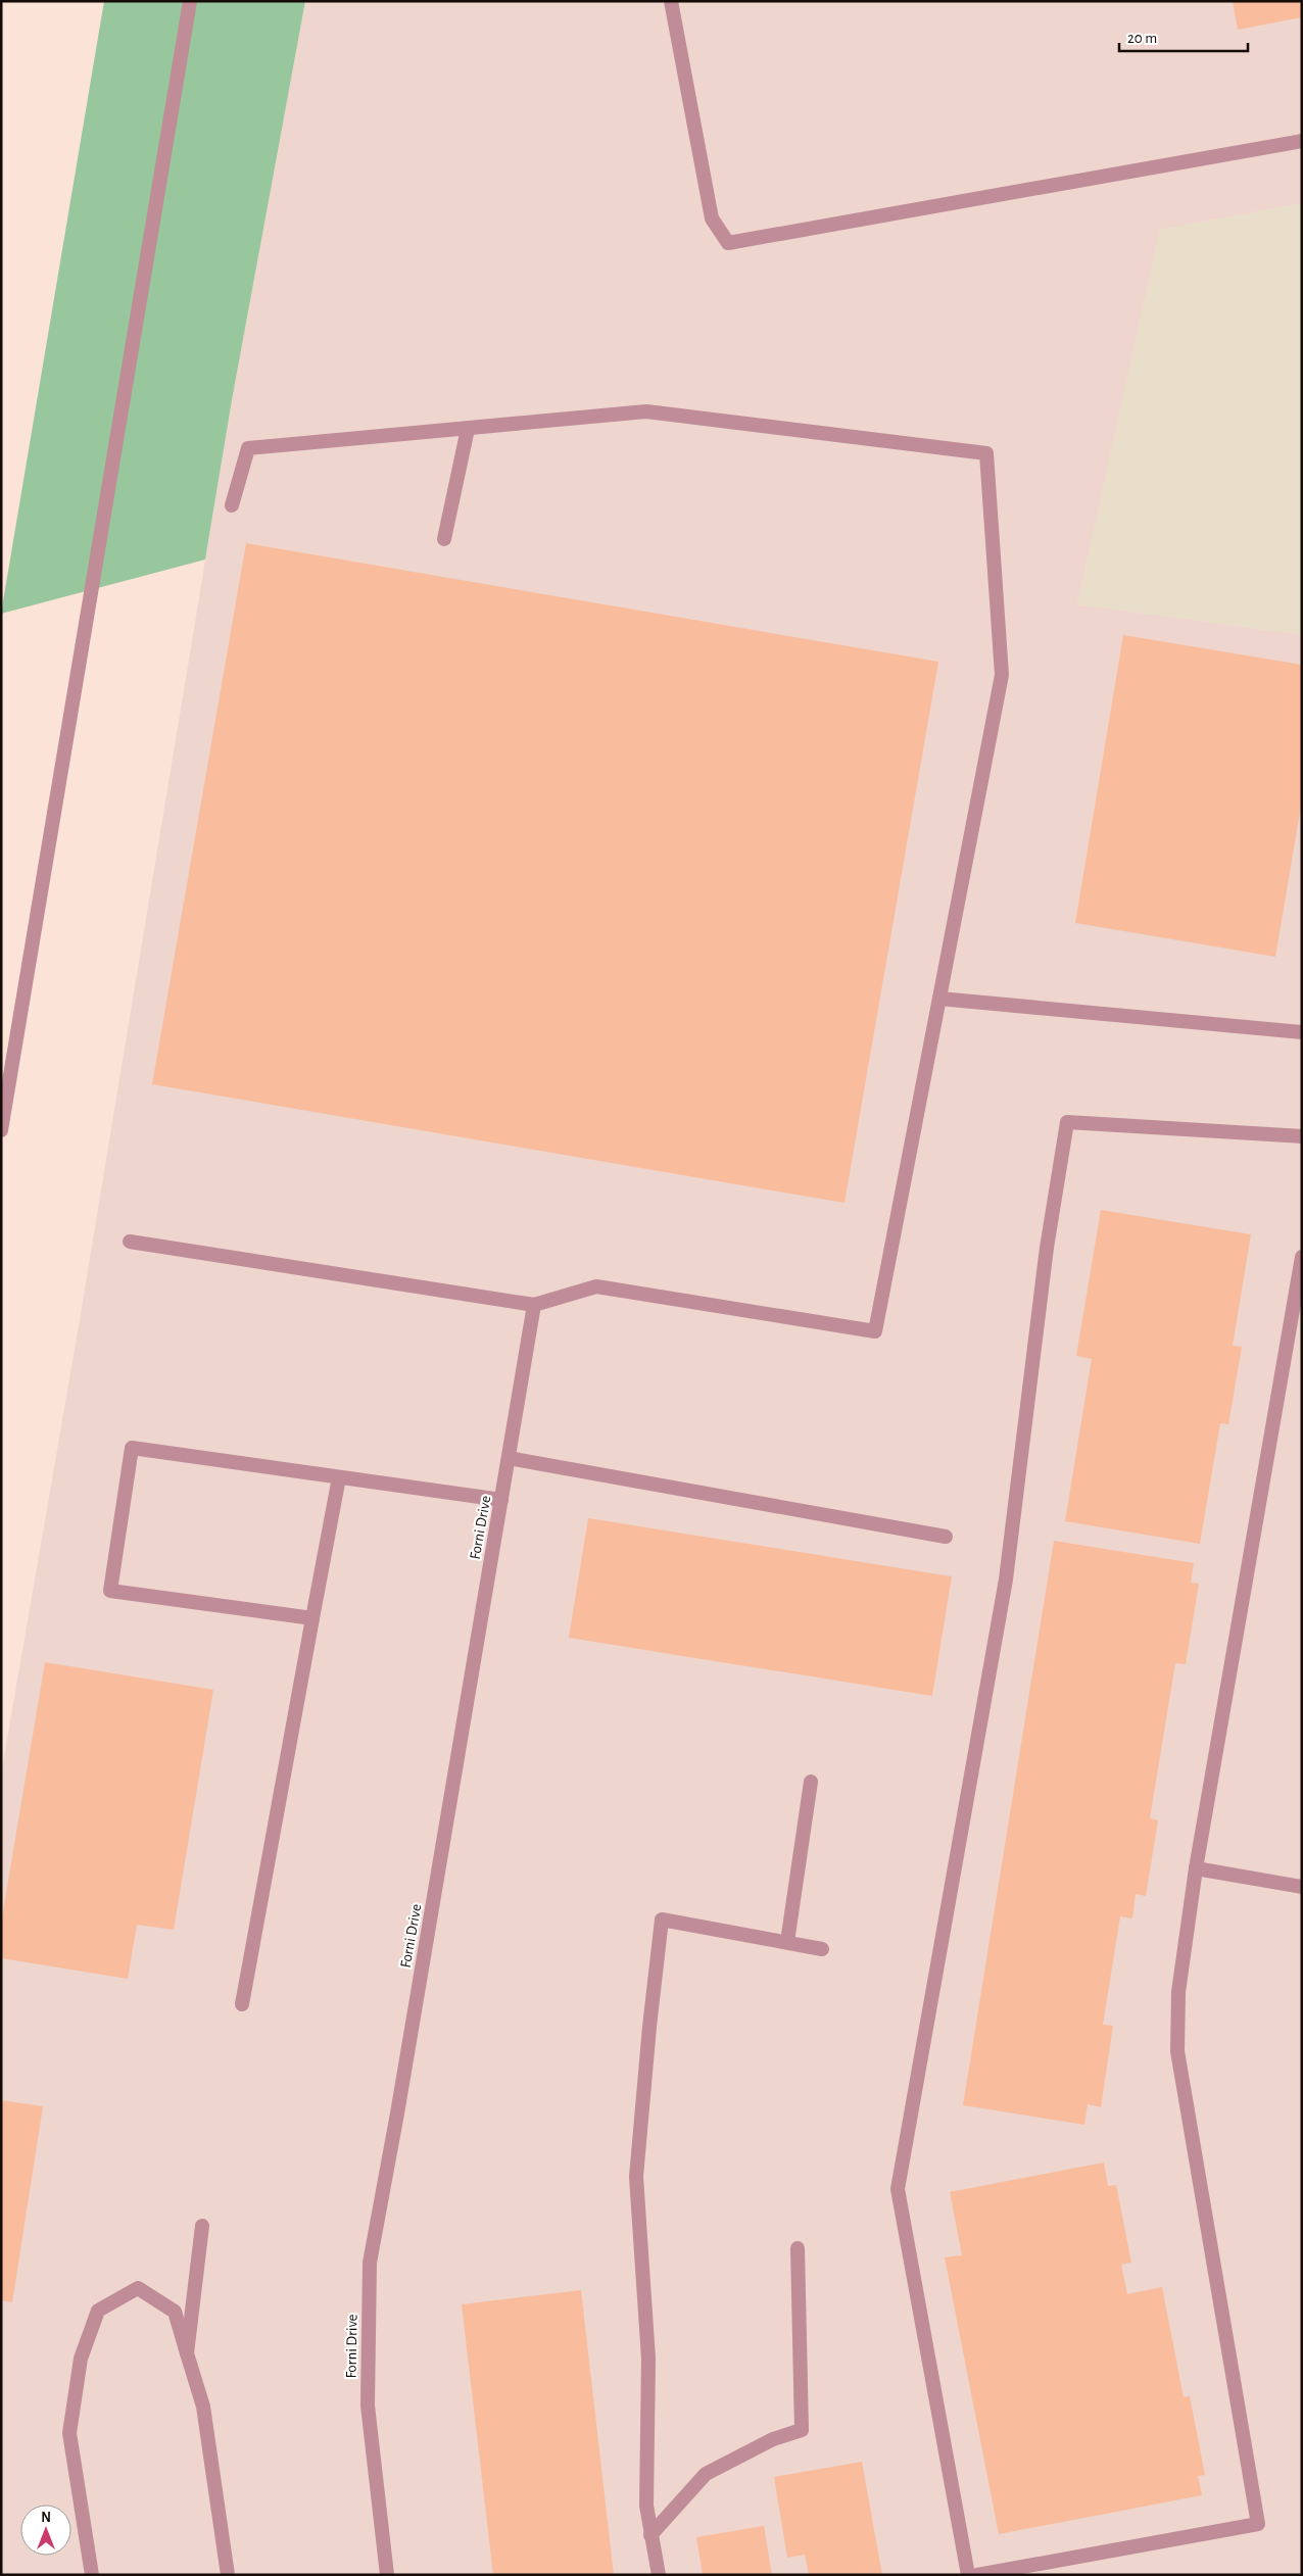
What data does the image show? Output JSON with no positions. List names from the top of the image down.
{
  "streets": {
    "street": ["Forni Drive"]
  },
  "scale_bar": "20 m",
  "north": "top"
}
